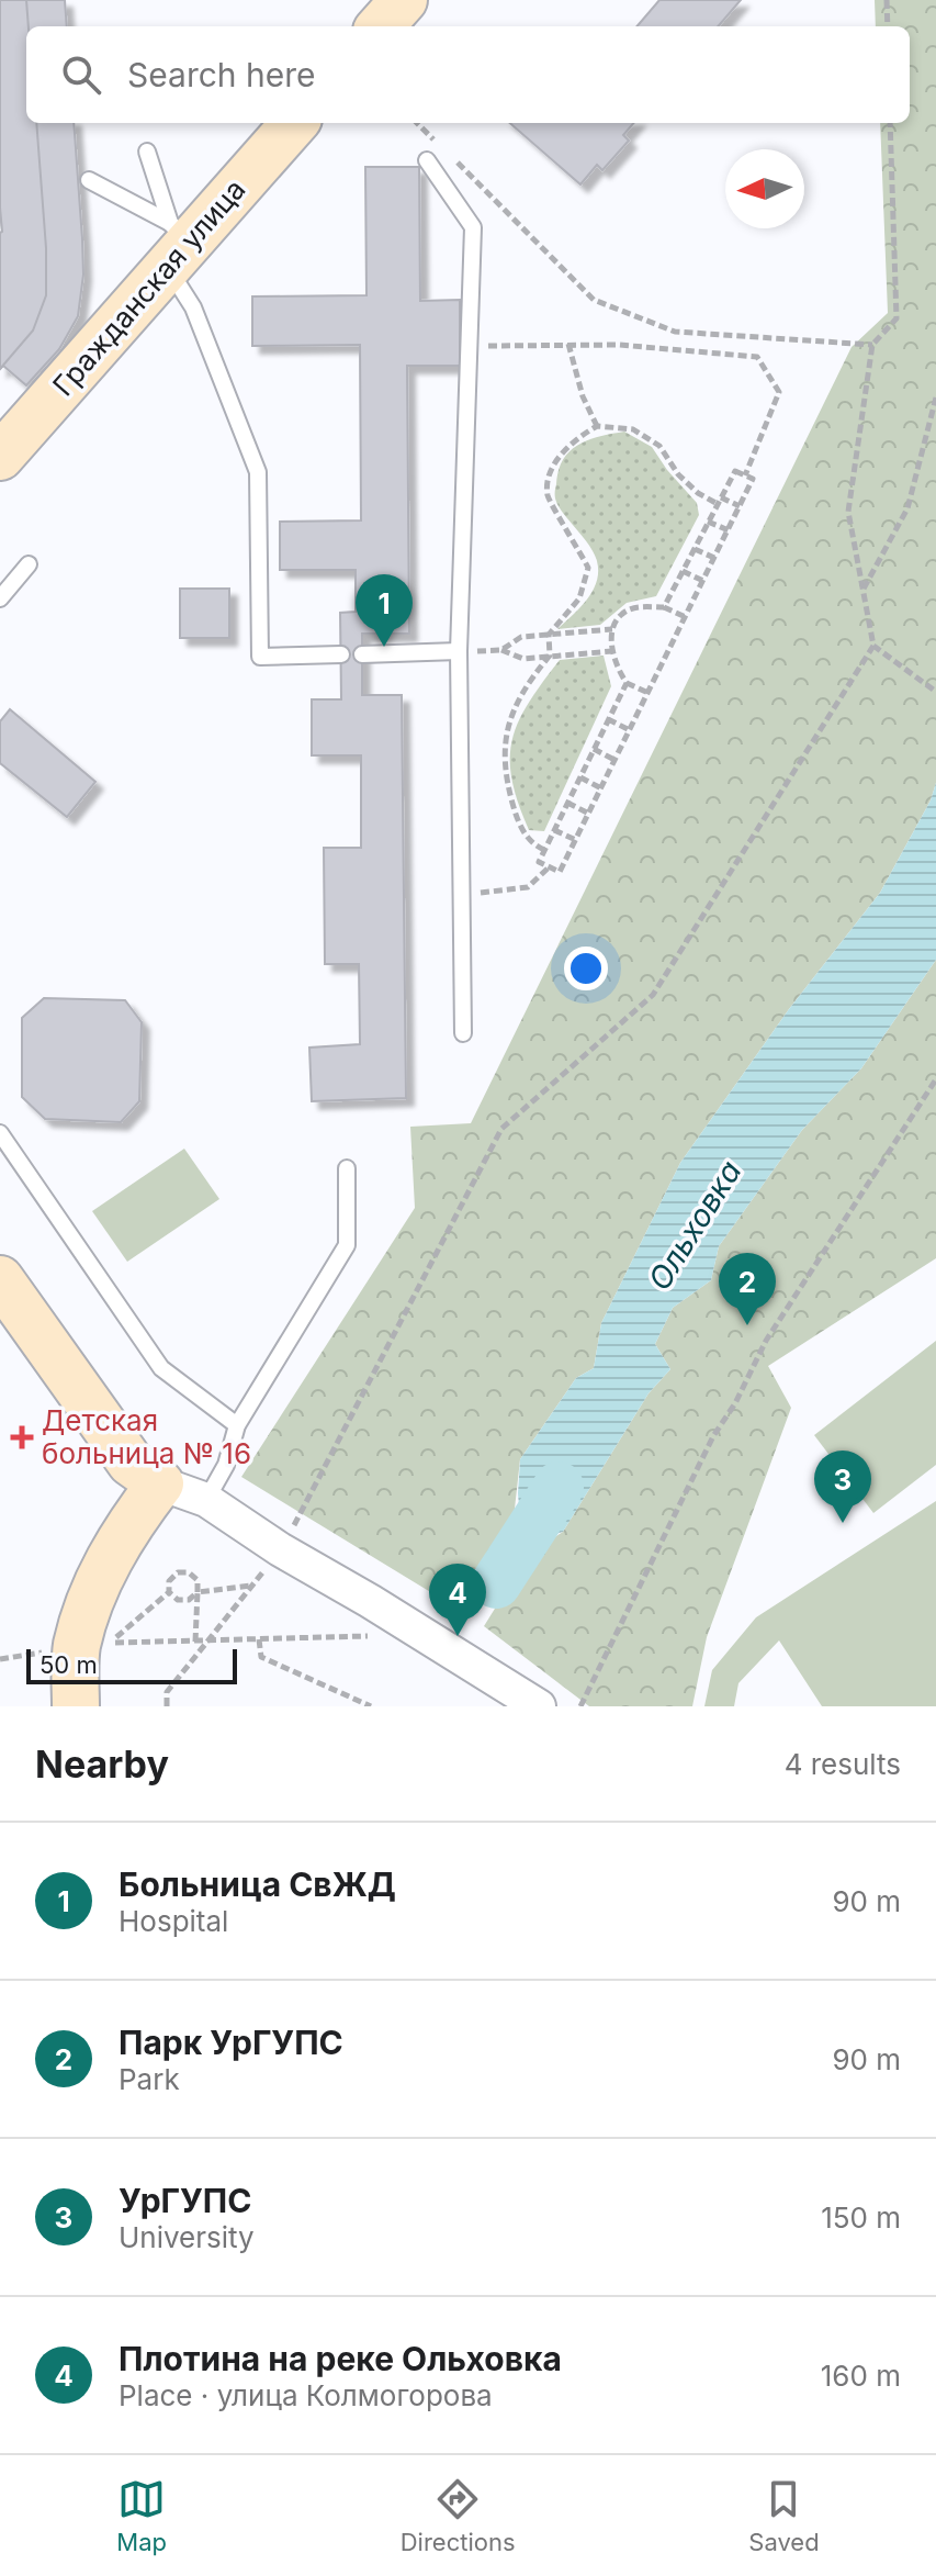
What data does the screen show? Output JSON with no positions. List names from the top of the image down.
{
  "streets": {
    "street": ["Гражданская улица"]
  },
  "water": ["Ольховка"],
  "places": {
    "health": ["Детская больница № 16"]
  },
  "scale_bar": "50 m",
  "north": "left",
  "page": {
    "search": "Search here",
    "pins": [
      "1",
      "2",
      "3",
      "4"
    ],
    "scale": "50 m",
    "heading": ["Nearby", "4 results"],
    "list": [
      {
        "mark": "1",
        "name": "Больница СвЖД",
        "note": "Hospital",
        "value": "90 m"
      },
      {
        "mark": "2",
        "name": "Парк УрГУПС",
        "note": "Park",
        "value": "90 m"
      },
      {
        "mark": "3",
        "name": "УрГУПС",
        "note": "University",
        "value": "150 m"
      },
      {
        "mark": "4",
        "name": "Плотина на реке Ольховка",
        "note": "Place · улица Колмогорова",
        "value": "160 m"
      }
    ],
    "nav": ["Map", "Directions", "Saved"]
  }
}
